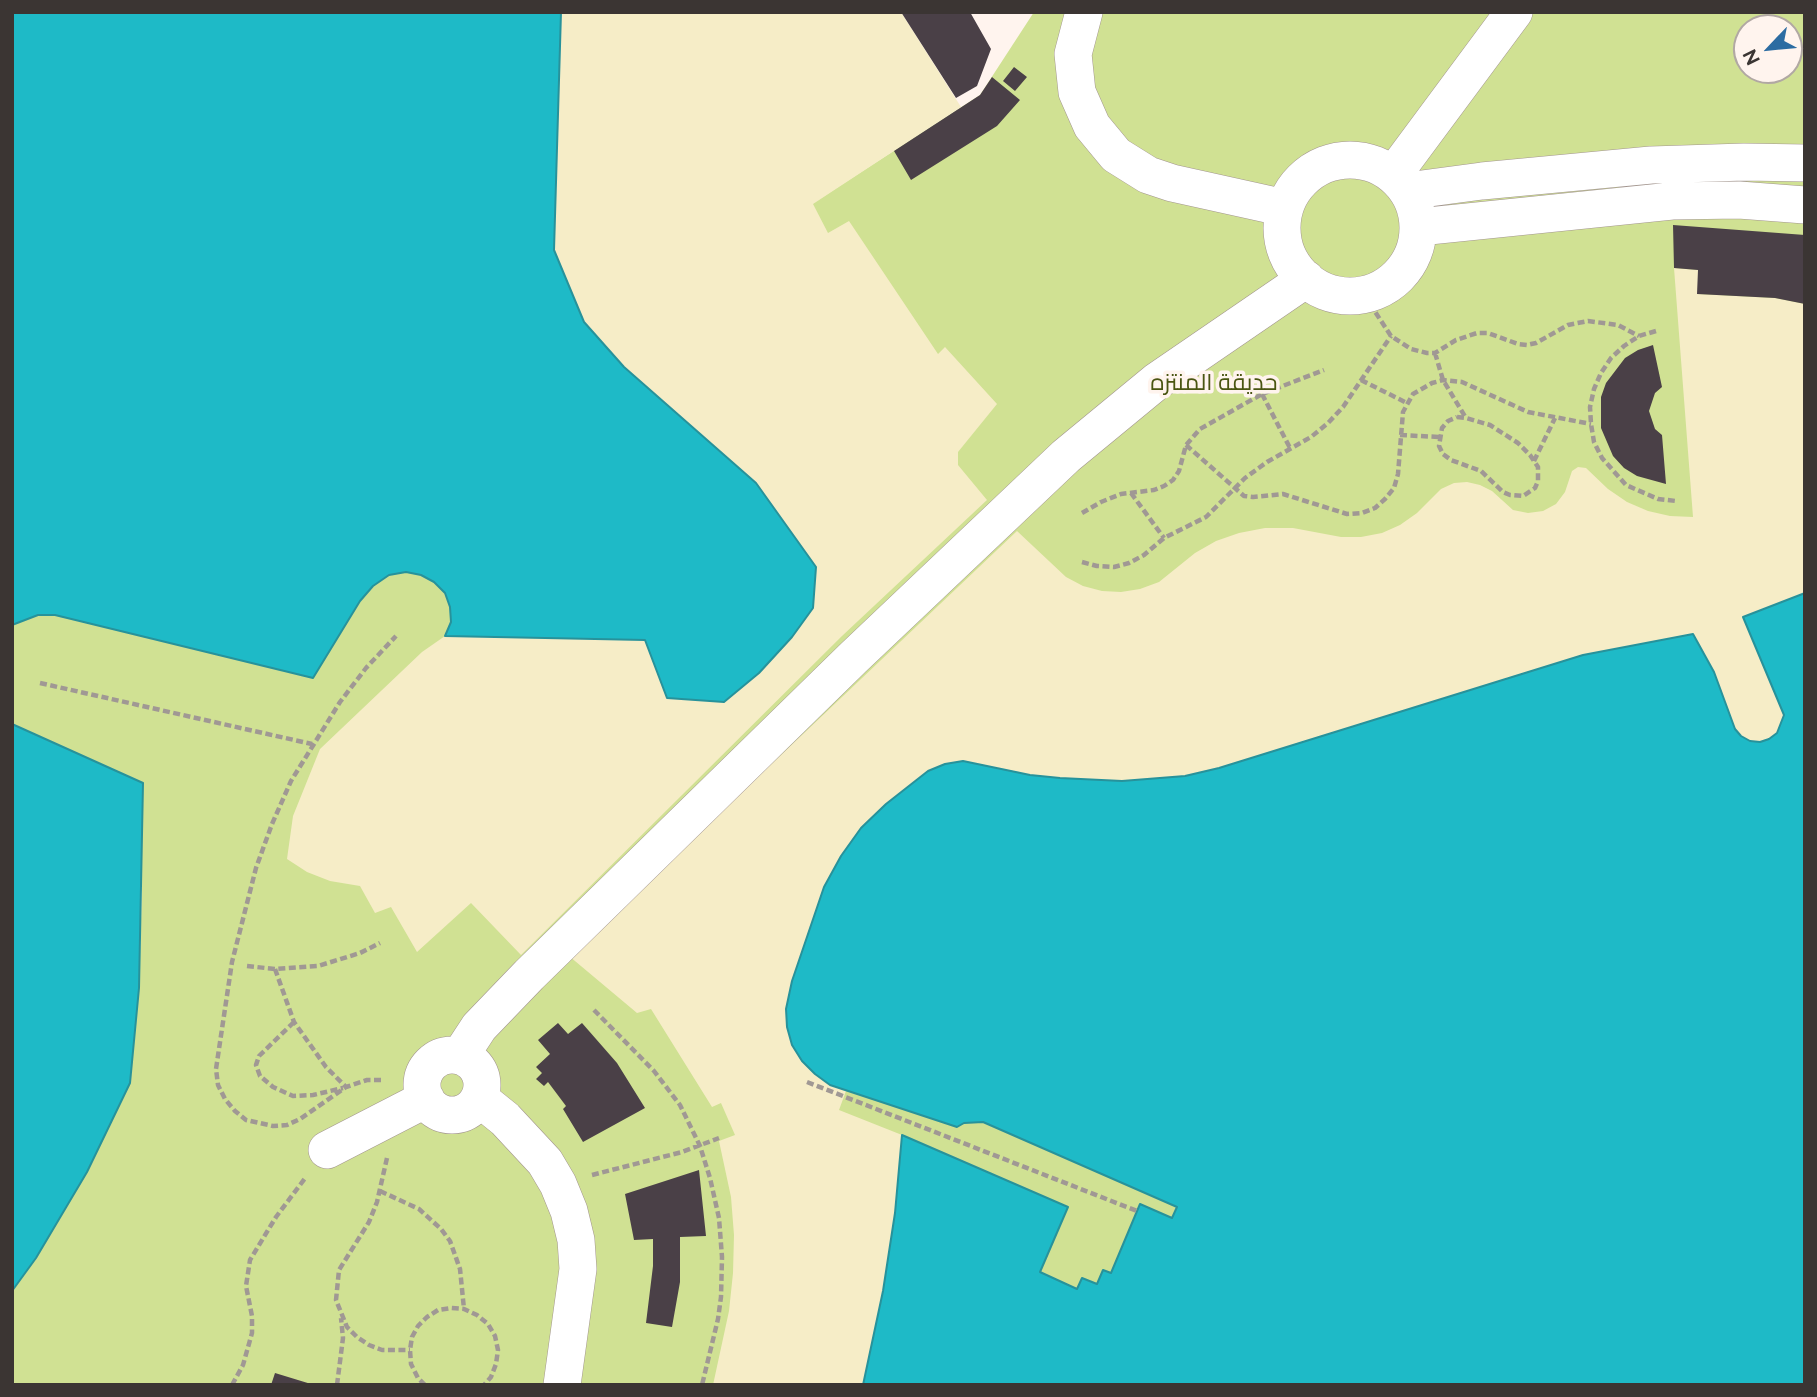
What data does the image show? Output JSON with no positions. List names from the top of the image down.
{
  "parks": ["حديقة المنتزه"],
  "north": "bottom left"
}
